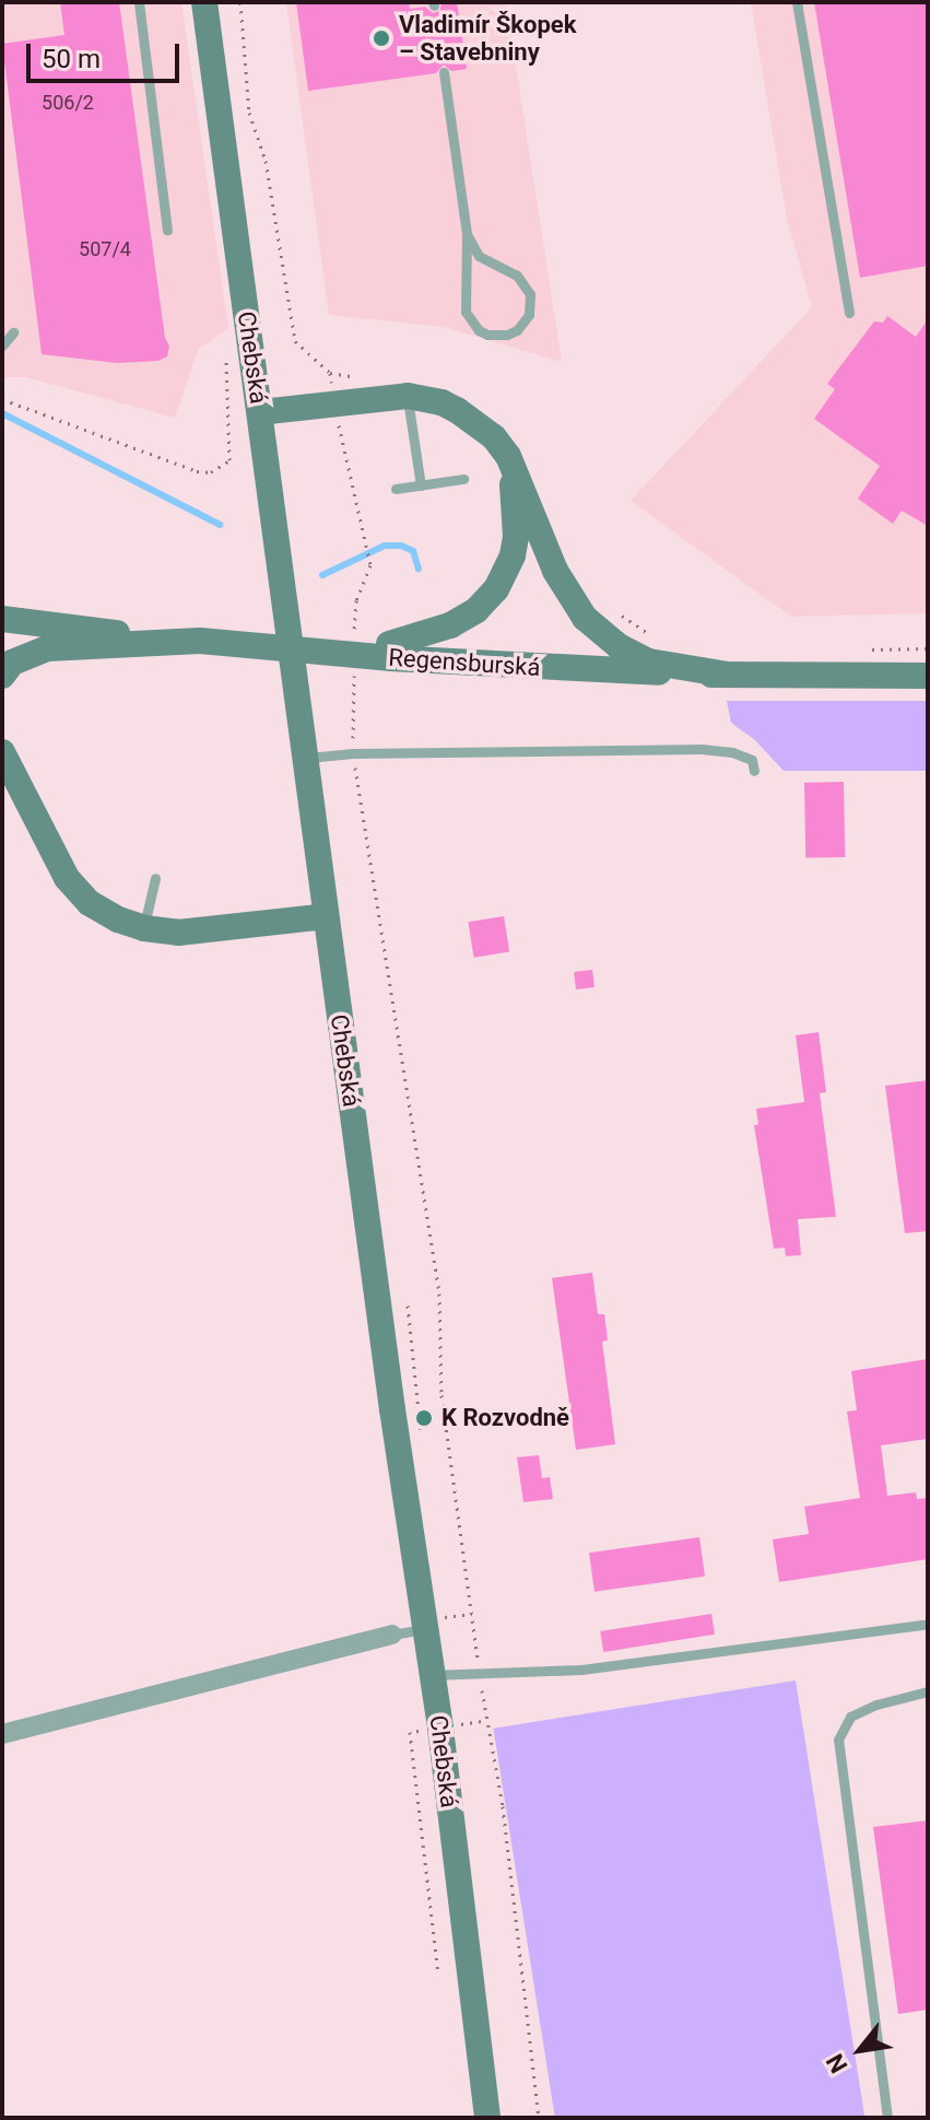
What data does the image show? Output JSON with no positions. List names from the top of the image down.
{
  "streets": {
    "main road": ["Chebská", "Regensburská"]
  },
  "places": ["Vladimír Škopek – Stavebniny", "K Rozvodně"],
  "house_numbers": ["506/2", "507/4"],
  "scale_bar": "50 m",
  "north": "bottom left"
}
